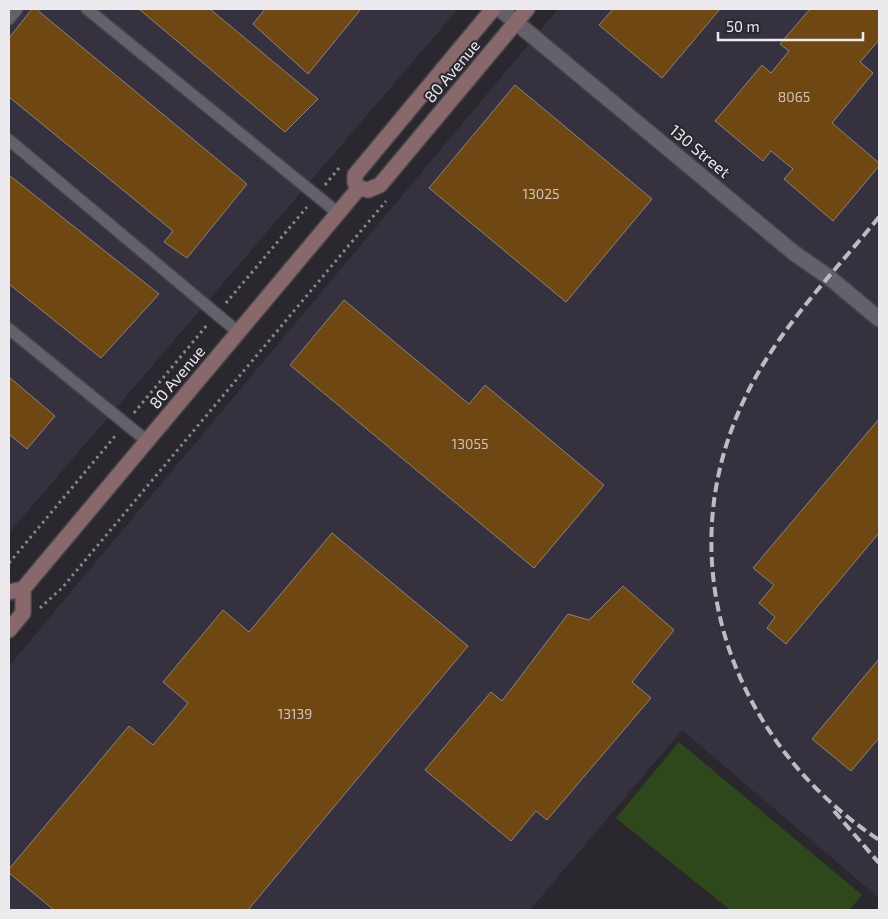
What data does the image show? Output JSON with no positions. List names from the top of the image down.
{
  "streets": {
    "main road": ["80 Avenue"],
    "street": ["130 Street"]
  },
  "crossings": [
    ["80 Avenue", "130 Street"]
  ],
  "house_numbers": [
    "8065",
    "13025",
    "13055",
    "13139"
  ],
  "scale_bar": "50 m"
}
